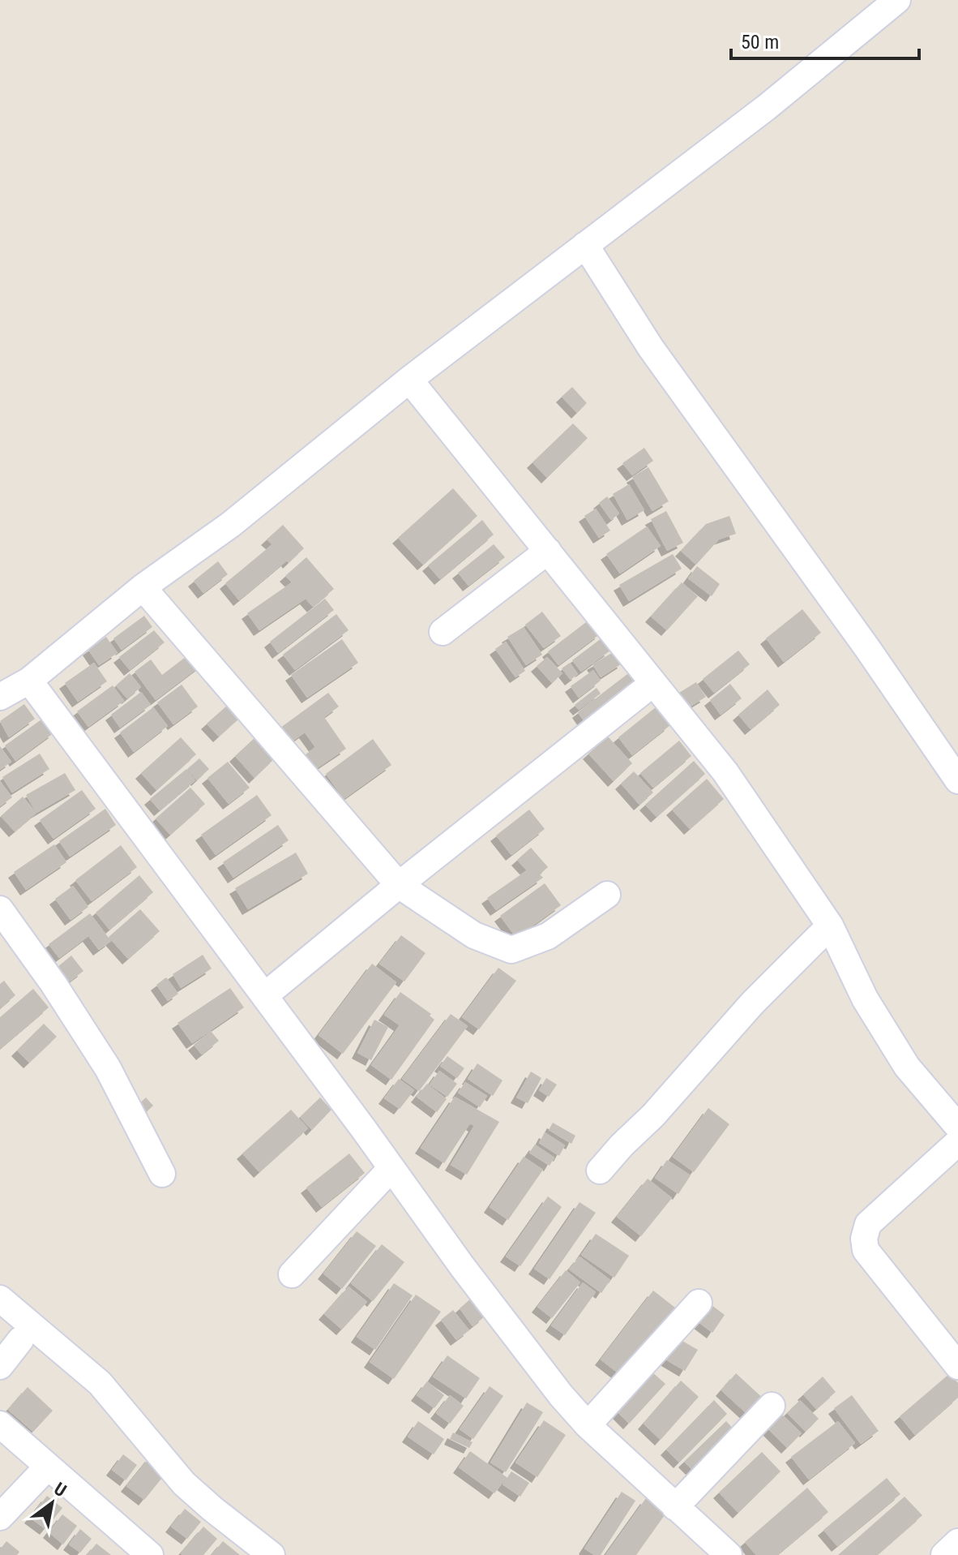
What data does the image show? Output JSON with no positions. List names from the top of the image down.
{
  "scale_bar": "50 m",
  "north": "top right"
}
